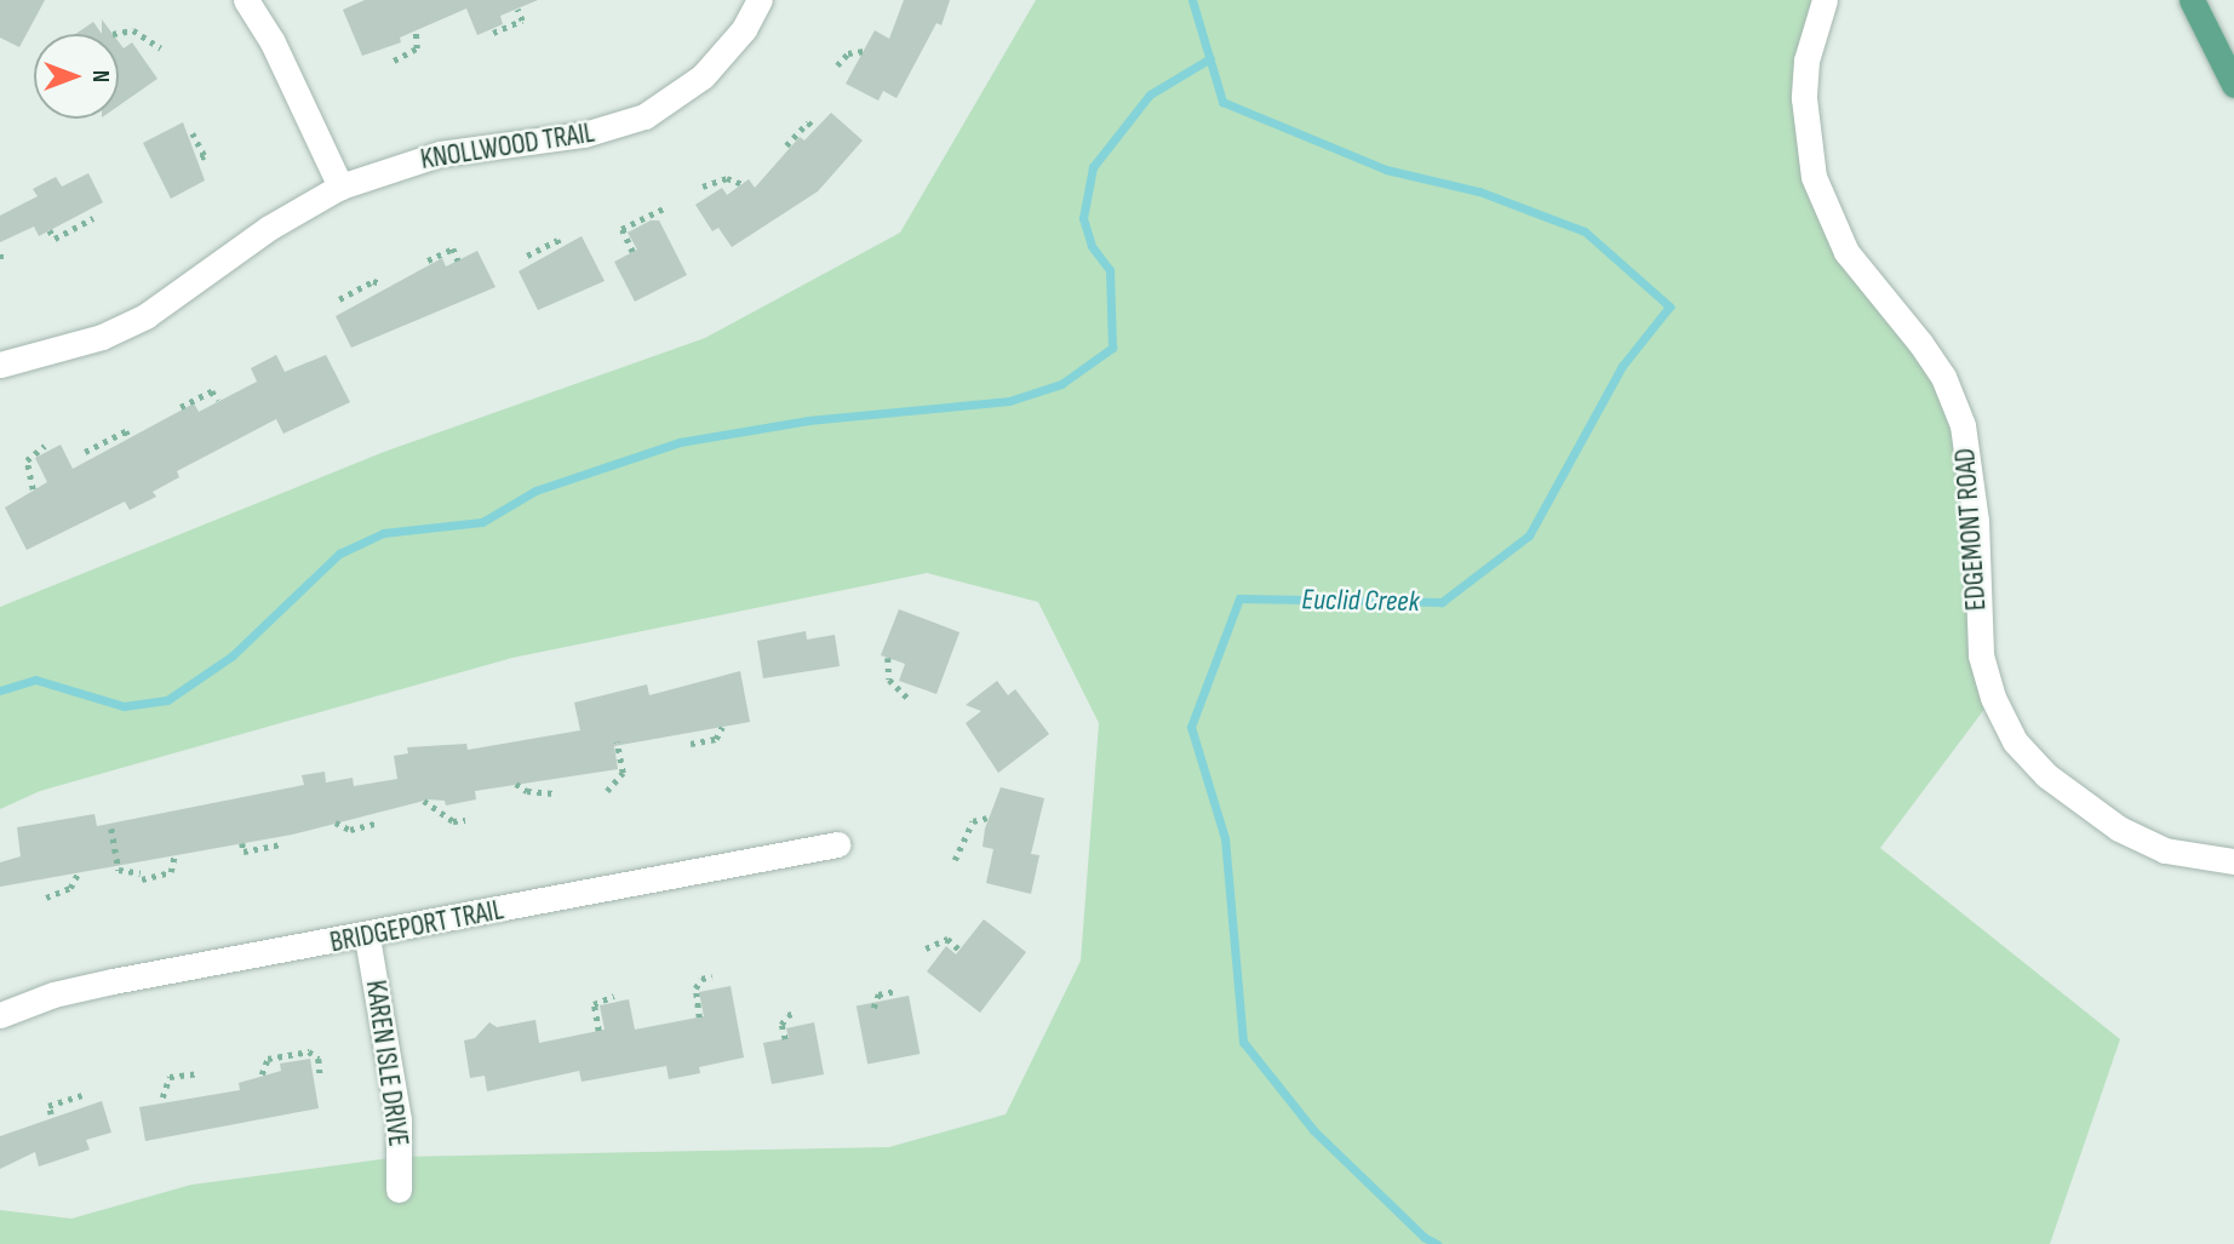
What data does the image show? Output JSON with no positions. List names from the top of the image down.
{
  "streets": {
    "street": [
      "KNOLLWOOD TRAIL",
      "EDGEMONT ROAD",
      "BRIDGEPORT TRAIL",
      "KAREN ISLE DRIVE"
    ]
  },
  "crossings": [
    ["BRIDGEPORT TRAIL", "KAREN ISLE DRIVE"]
  ],
  "water": ["Euclid Creek"],
  "north": "right"
}
